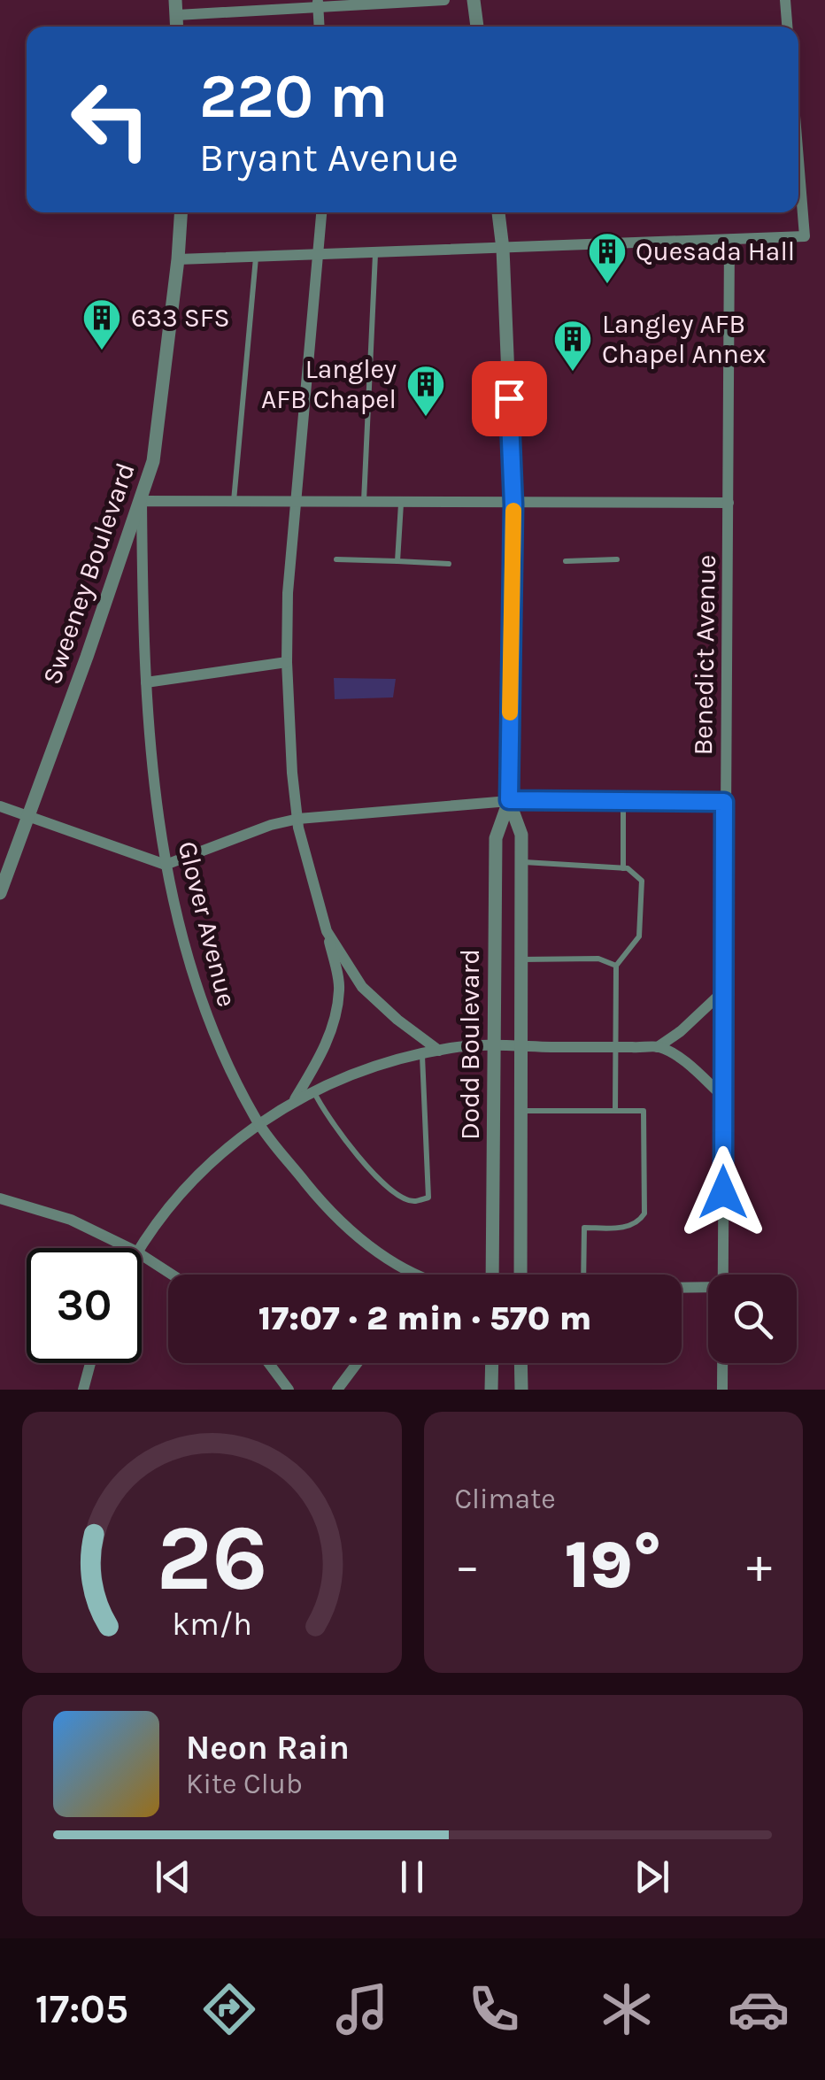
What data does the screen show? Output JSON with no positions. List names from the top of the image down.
{
  "streets": {
    "street": [
      "Sweeney Boulevard",
      "Benedict Avenue",
      "Glover Avenue",
      "Dodd Boulevard"
    ]
  },
  "crossings": [
    ["Sweeney Boulevard", "Glover Avenue"]
  ],
  "places": {
    "building": [
      "Quesada Hall",
      "633 SFS",
      "Langley AFB Chapel Annex",
      "Langley AFB Chapel"
    ]
  },
  "page": {
    "turn": ["220 m", "Bryant Avenue"],
    "limit": "30",
    "trip": "17:07 · 2 min · 570 m",
    "tile": "Climate",
    "heat": ["−", "19°", "+"],
    "song": ["Neon Rain", "Kite Club"],
    "tabs": "17:05",
    "gauge": ["26", "km/h"]
  }
}
